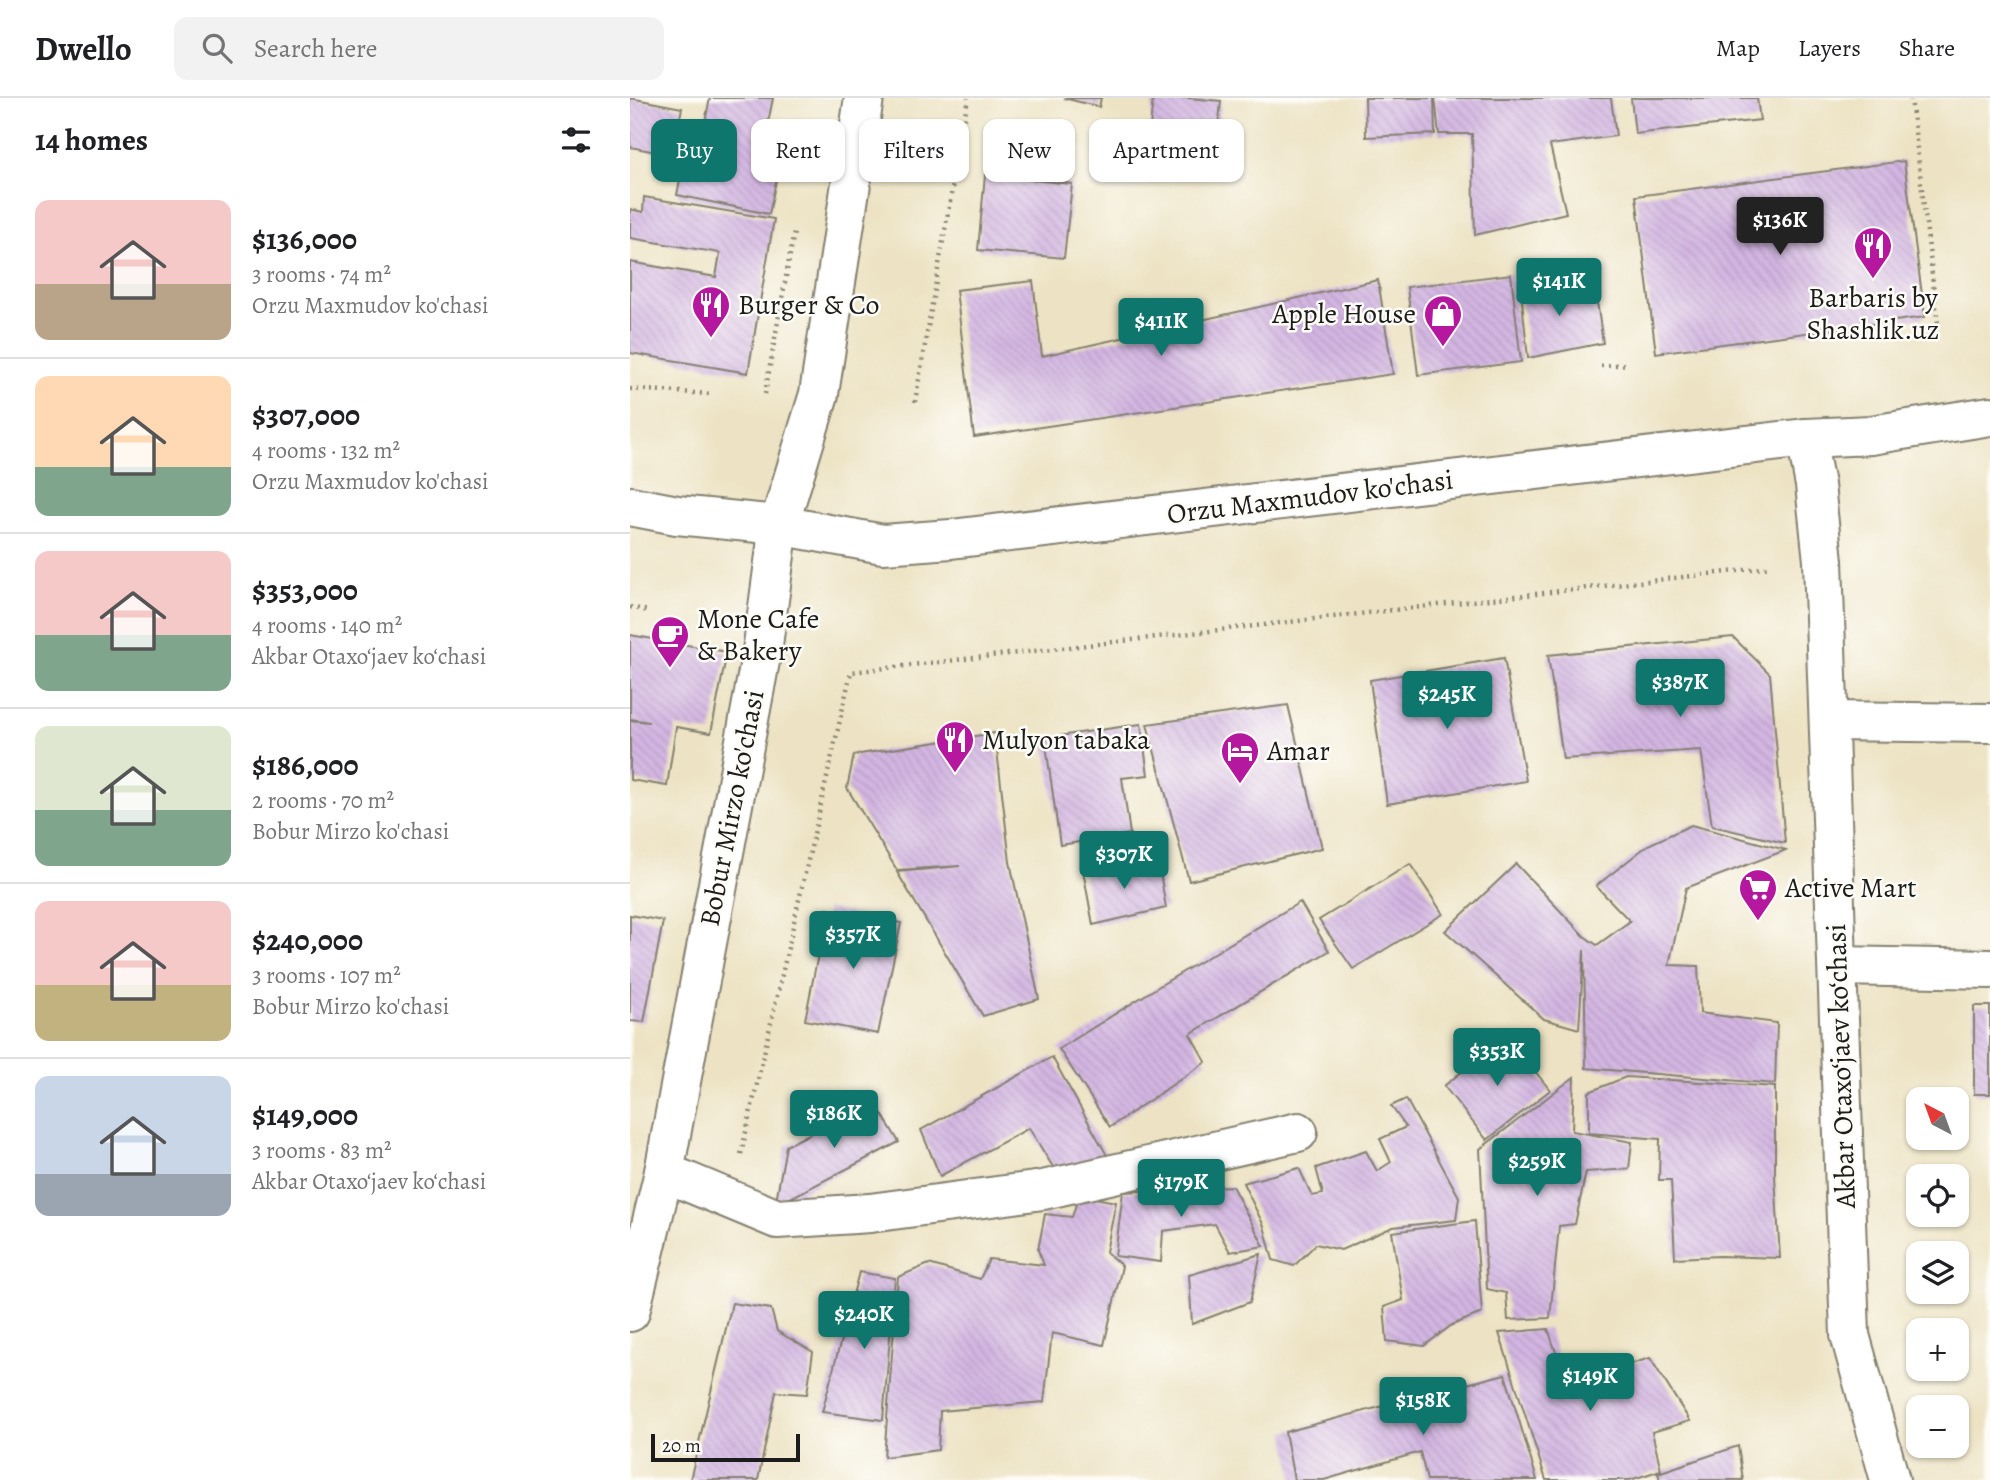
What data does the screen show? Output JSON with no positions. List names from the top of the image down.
{
  "streets": {
    "main road": ["Orzu Maxmudov ko'chasi", "Bobur Mirzo ko'chasi", "Akbar Otaxo‘jaev ko‘chasi"]
  },
  "crossings": [
    ["Orzu Maxmudov ko'chasi", "Bobur Mirzo ko'chasi"],
    ["Orzu Maxmudov ko'chasi", "Akbar Otaxo‘jaev ko‘chasi"]
  ],
  "places": {
    "restaurant": ["Barbaris by Shashlik.uz", "Burger & Co", "Mulyon tabaka"],
    "shop": ["Apple House"],
    "cafe": ["Mone Cafe & Bakery"],
    "hotel": ["Amar"],
    "supermarket": ["Active Mart"]
  },
  "scale_bar": "20 m",
  "north": "top left",
  "page": {
    "header": "Dwello",
    "search": "Search here",
    "nav": ["Map", "Layers", "Share"],
    "heading": "14 homes",
    "chip": [
      "Buy",
      "Rent",
      "Filters",
      "New",
      "Apartment"
    ],
    "list": [
      {
        "name": "$136,000",
        "note": "3 rooms · 74 m² · Orzu Maxmudov ko'chasi"
      },
      {
        "name": "$307,000",
        "note": "4 rooms · 132 m² · Orzu Maxmudov ko'chasi"
      },
      {
        "name": "$353,000",
        "note": "4 rooms · 140 m² · Akbar Otaxo‘jaev ko‘chasi"
      },
      {
        "name": "$186,000",
        "note": "2 rooms · 70 m² · Bobur Mirzo ko'chasi"
      },
      {
        "name": "$240,000",
        "note": "3 rooms · 107 m² · Bobur Mirzo ko'chasi"
      },
      {
        "name": "$149,000",
        "note": "3 rooms · 83 m² · Akbar Otaxo‘jaev ko‘chasi"
      }
    ],
    "price": [
      "$136K",
      "$141K",
      "$411K",
      "$387K",
      "$245K",
      "$307K",
      "$357K",
      "$353K",
      "$186K",
      "$259K",
      "$179K",
      "$240K",
      "$149K",
      "$158K"
    ],
    "map_buttons": ["+", "−"],
    "scale": "20 m"
  }
}
